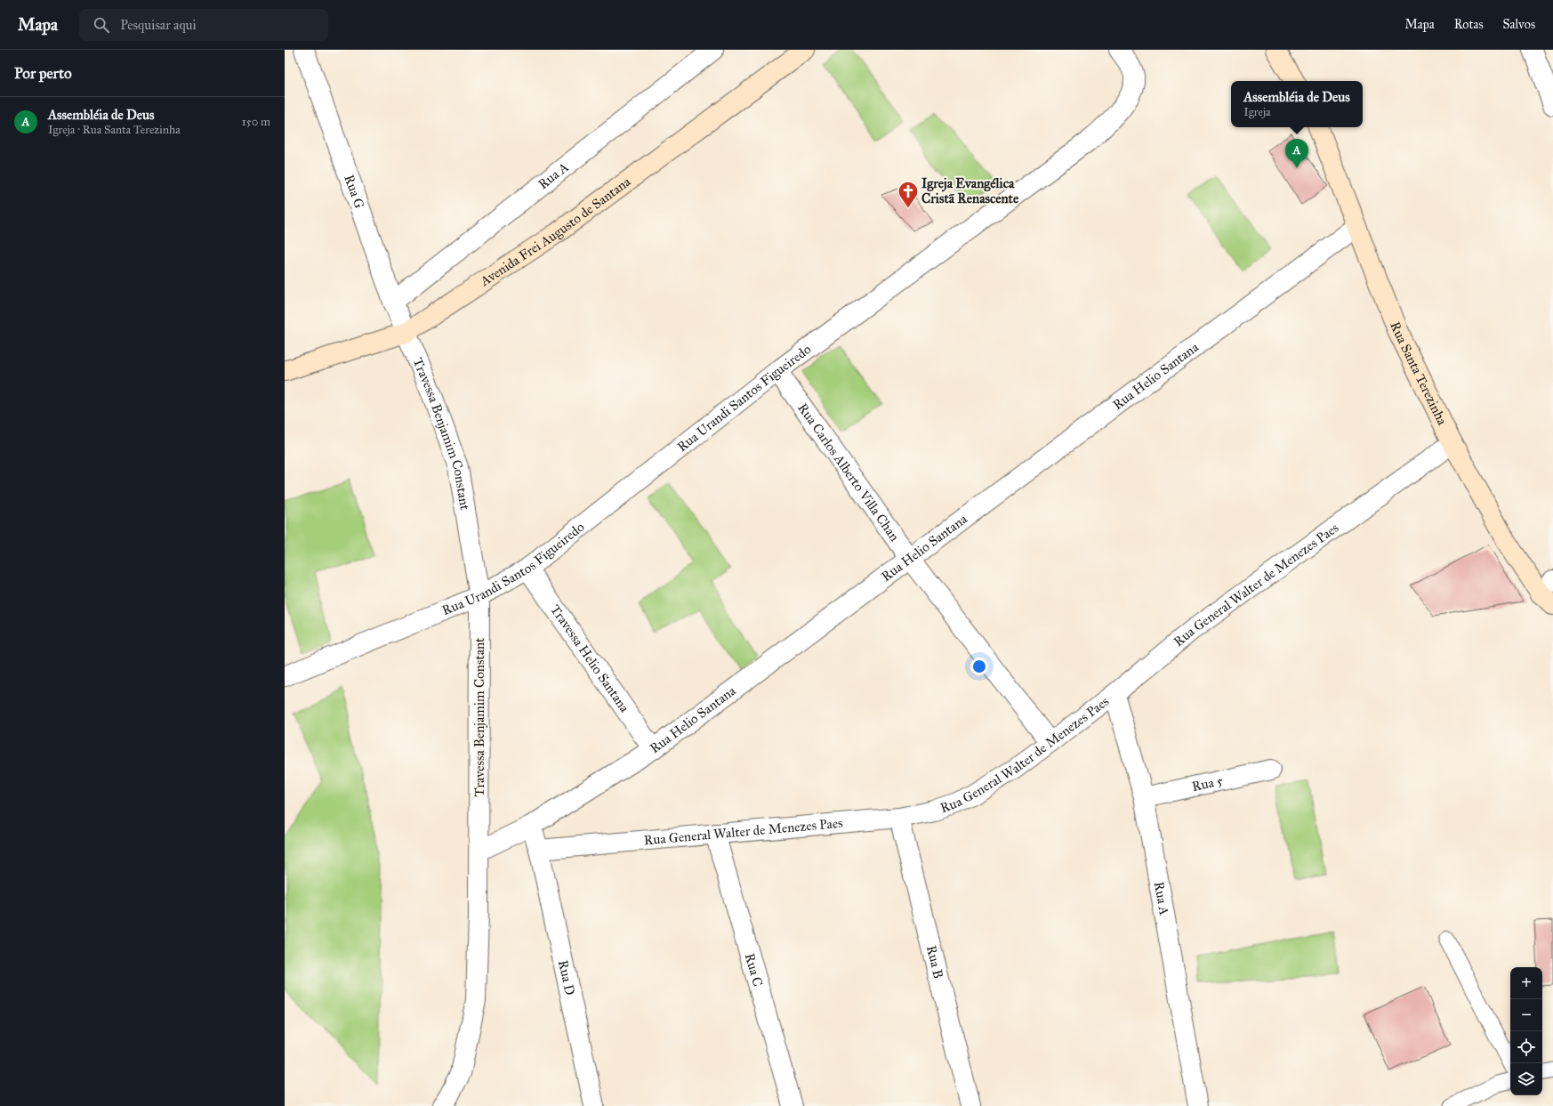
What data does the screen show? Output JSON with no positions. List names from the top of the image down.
{
  "streets": {
    "street": [
      "Rua A",
      "Rua G",
      "Avenida Frei Augusto de Santana",
      "Rua Santa Terezinha",
      "Rua Helio Santana",
      "Rua Urandi Santos Figueiredo",
      "Travessa Benjamim Constant",
      "Rua Carlos Alberto Villa Chan",
      "Rua General Walter de Menezes Paes",
      "Travessa Helio Santana",
      "Rua 5",
      "Rua B",
      "Rua C",
      "Rua D"
    ]
  },
  "crossings": [
    ["Rua A", "Rua G"],
    ["Rua A", "Rua General Walter de Menezes Paes"],
    ["Rua A", "Rua 5"],
    ["Rua G", "Avenida Frei Augusto de Santana"],
    ["Rua G", "Travessa Benjamim Constant"],
    ["Avenida Frei Augusto de Santana", "Travessa Benjamim Constant"],
    ["Rua Santa Terezinha", "Rua Helio Santana"],
    ["Rua Santa Terezinha", "Rua General Walter de Menezes Paes"],
    ["Rua Helio Santana", "Travessa Benjamim Constant"],
    ["Rua Helio Santana", "Rua Carlos Alberto Villa Chan"],
    ["Rua Helio Santana", "Travessa Helio Santana"],
    ["Rua Urandi Santos Figueiredo", "Travessa Benjamim Constant"],
    ["Rua Urandi Santos Figueiredo", "Rua Carlos Alberto Villa Chan"],
    ["Rua Urandi Santos Figueiredo", "Travessa Helio Santana"],
    ["Rua Carlos Alberto Villa Chan", "Rua General Walter de Menezes Paes"],
    ["Rua General Walter de Menezes Paes", "Rua B"],
    ["Rua General Walter de Menezes Paes", "Rua C"],
    ["Rua General Walter de Menezes Paes", "Rua D"]
  ],
  "places": {
    "church": ["Igreja Evangélica Cristã Renascente"]
  },
  "page": {
    "header": "Mapa",
    "search": "Pesquisar aqui",
    "nav": ["Mapa", "Rotas", "Salvos"],
    "heading": "Por perto",
    "popup": ["Assembléia de Deus", "Igreja"],
    "list": [
      {
        "mark": "A",
        "name": "Assembléia de Deus",
        "note": "Igreja · Rua Santa Terezinha",
        "value": "150 m"
      }
    ],
    "pins": "A",
    "map_buttons": ["+", "−"]
  }
}
